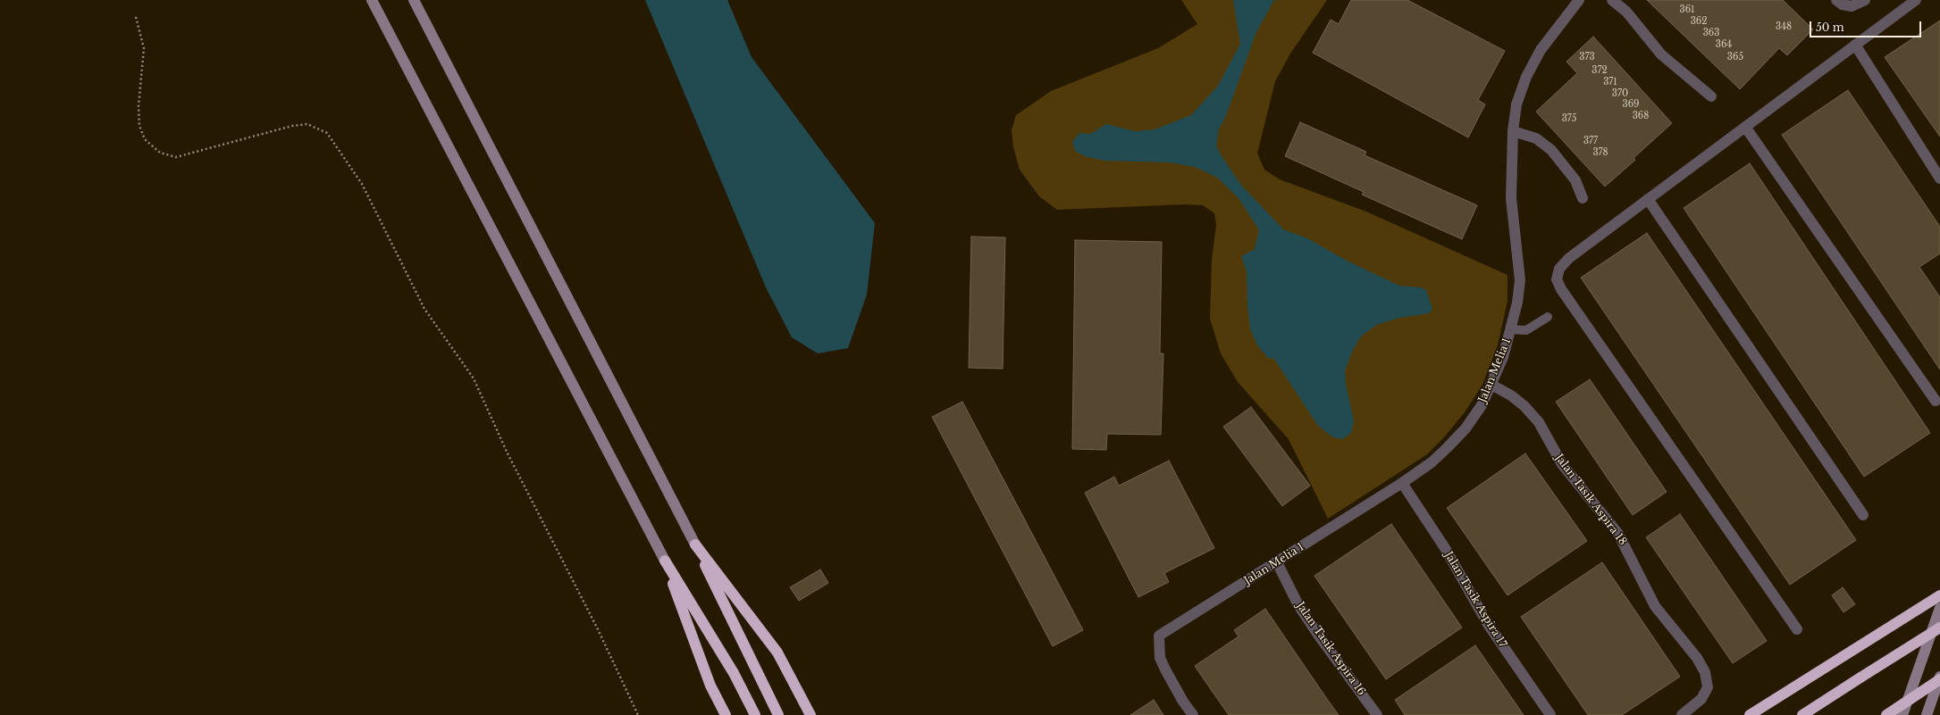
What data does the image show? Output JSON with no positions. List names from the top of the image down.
{
  "streets": {
    "street": [
      "Jalan Melia 1",
      "Jalan Tasik Aspira 18",
      "Jalan Tasik Aspira 17",
      "Jalan Tasik Aspira 16"
    ]
  },
  "crossings": [
    ["Jalan Melia 1", "Jalan Tasik Aspira 18"],
    ["Jalan Melia 1", "Jalan Tasik Aspira 17"],
    ["Jalan Melia 1", "Jalan Tasik Aspira 16"]
  ],
  "house_numbers": [
    "361",
    "362",
    "348",
    "363",
    "364",
    "373",
    "365",
    "372",
    "371",
    "370",
    "369",
    "368",
    "375",
    "377",
    "378"
  ],
  "scale_bar": "50 m"
}
